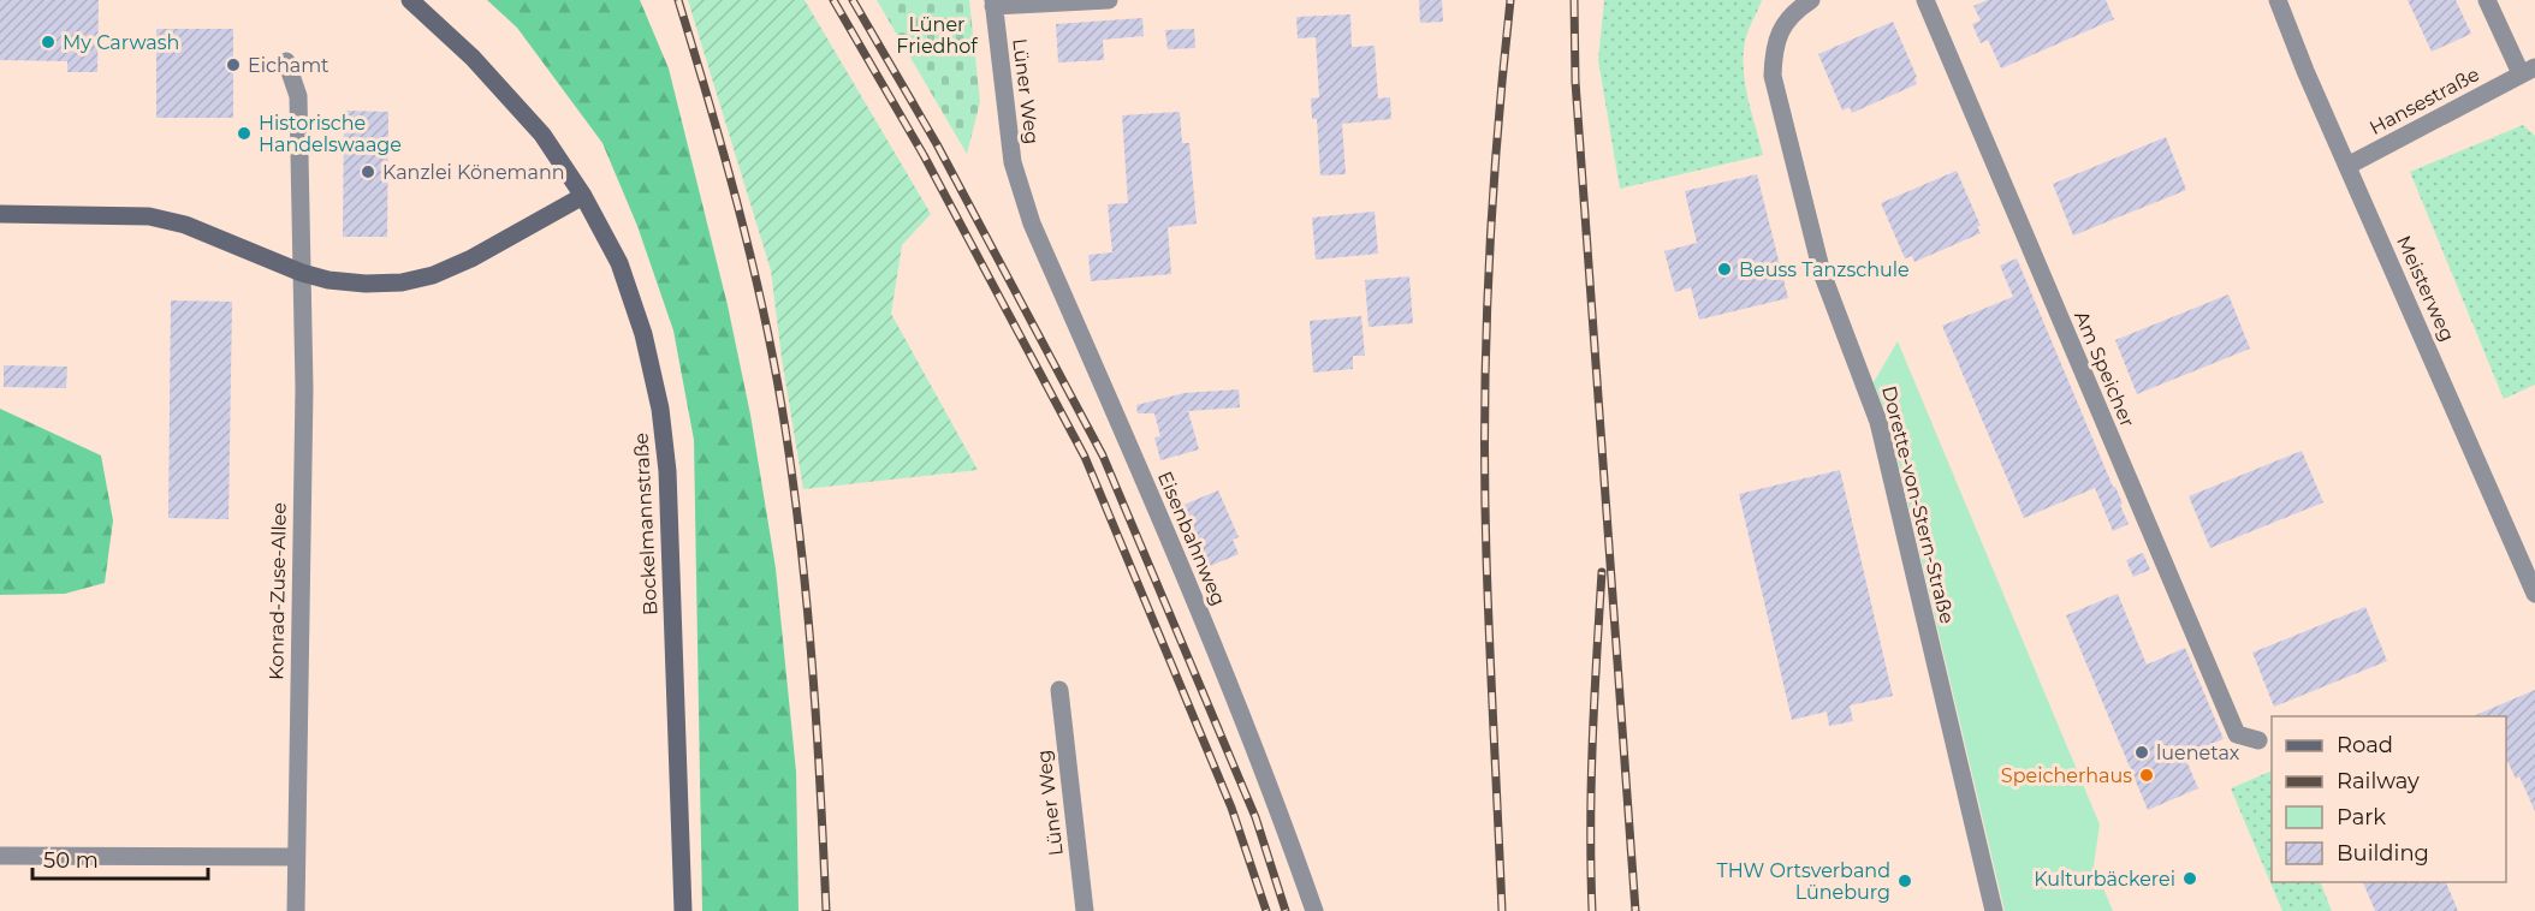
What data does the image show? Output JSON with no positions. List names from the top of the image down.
{
  "streets": {
    "main road": ["Bockelmannstraße"],
    "street": [
      "Lüner Weg",
      "Hansestraße",
      "Meisterweg",
      "Am Speicher",
      "Dorette-von-Stern-Straße",
      "Eisenbahnweg",
      "Konrad-Zuse-Allee"
    ]
  },
  "crossings": [
    ["Lüner Weg", "Eisenbahnweg"],
    ["Hansestraße", "Meisterweg"]
  ],
  "parks": ["Lüner Friedhof"],
  "places": [
    "My Carwash",
    "Eichamt",
    "Historische Handelswaage",
    "Kanzlei Könemann",
    "Beuss Tanzschule",
    "luenetax",
    "Speicherhaus",
    "Kulturbäckerei",
    "THW Ortsverband Lüneburg"
  ],
  "legend": [
    "Road",
    "Railway",
    "Park",
    "Building"
  ],
  "scale_bar": "50 m"
}
